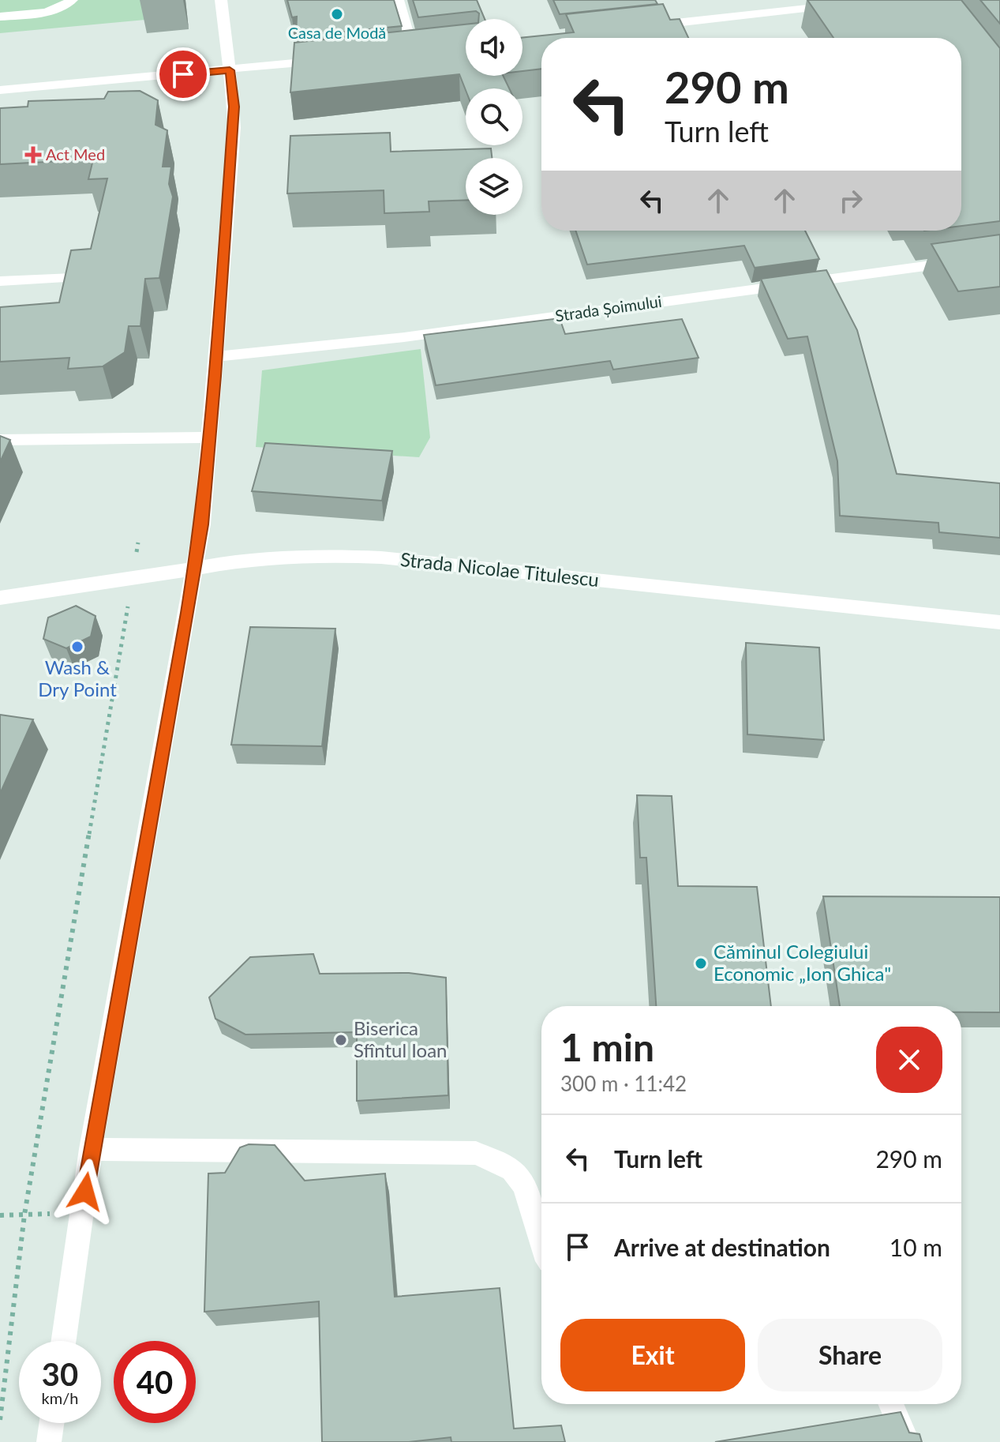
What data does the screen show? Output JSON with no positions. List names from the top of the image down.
{
  "streets": {
    "street": ["Strada Șoimului", "Strada Nicolae Titulescu"]
  },
  "places": {
    "other": [
      "Casa de Modă",
      "Wash & Dry Point",
      "Căminul Colegiului Economic „Ion Ghica\"",
      "Biserica Sfîntul Ioan"
    ],
    "health": ["Act Med"]
  },
  "page": {
    "turn": ["290 m", "Turn left"],
    "heading": ["1 min", "300 m · 11:42"],
    "list": [
      {
        "name": "Turn left",
        "value": "290 m"
      },
      {
        "name": "Arrive at destination",
        "value": "10 m"
      }
    ],
    "buttons": ["Exit", "Share"],
    "speed": "30 km/h",
    "limit": "40"
  }
}
